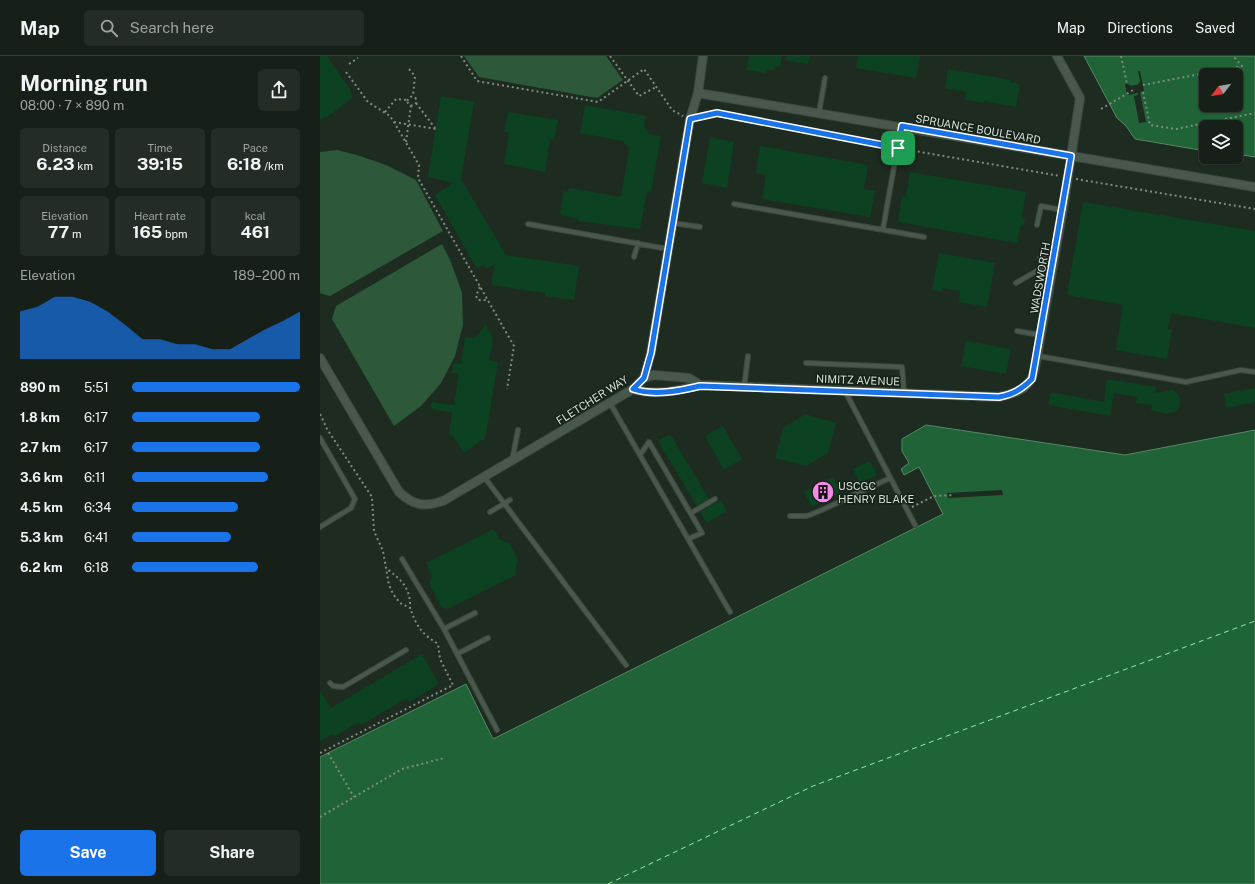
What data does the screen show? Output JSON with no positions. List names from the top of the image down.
{
  "streets": {
    "street": [
      "SPRUANCE BOULEVARD",
      "WADSWORTH",
      "NIMITZ AVENUE",
      "FLETCHER WAY"
    ]
  },
  "crossings": [
    ["SPRUANCE BOULEVARD", "WADSWORTH"],
    ["SPRUANCE BOULEVARD", "FLETCHER WAY"],
    ["WADSWORTH", "NIMITZ AVENUE"],
    ["NIMITZ AVENUE", "FLETCHER WAY"]
  ],
  "places": {
    "building": ["USCGC HENRY BLAKE"]
  },
  "north": "bottom left",
  "page": {
    "header": "Map",
    "search": "Search here",
    "nav": ["Map", "Directions", "Saved"],
    "heading": ["Morning run", "08:00 · 7 × 890 m"],
    "stats": [
      ["Distance", "6.23 km"],
      ["Time", "39:15"],
      ["Pace", "6:18 /km"],
      ["Elevation", "77 m"],
      ["Heart rate", "165 bpm"],
      ["kcal", "461"]
    ],
    "chart": ["Elevation", "189–200 m"],
    "list": [
      {
        "name": "890 m",
        "note": "5:51"
      },
      {
        "name": "1.8 km",
        "note": "6:17"
      },
      {
        "name": "2.7 km",
        "note": "6:17"
      },
      {
        "name": "3.6 km",
        "note": "6:11"
      },
      {
        "name": "4.5 km",
        "note": "6:34"
      },
      {
        "name": "5.3 km",
        "note": "6:41"
      },
      {
        "name": "6.2 km",
        "note": "6:18"
      }
    ],
    "buttons": ["Save", "Share"]
  }
}
